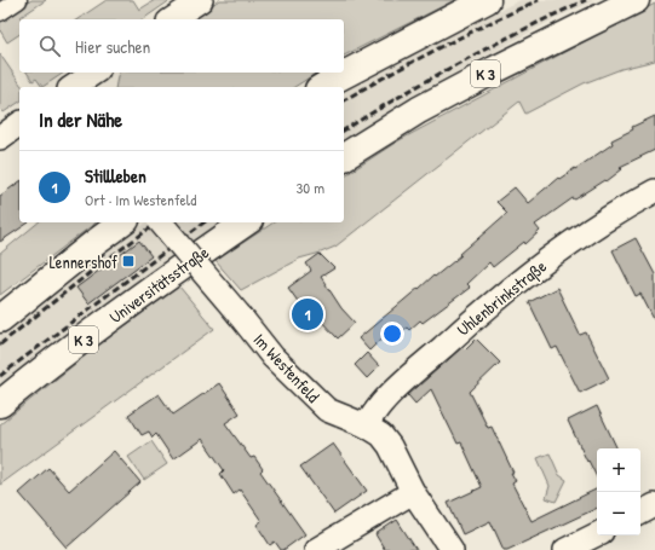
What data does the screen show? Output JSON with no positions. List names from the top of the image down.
{
  "streets": {
    "highway": ["K 3", "Universitätsstraße"],
    "street": ["Uhlenbrinkstraße", "Im Westenfeld"]
  },
  "crossings": [
    ["Uhlenbrinkstraße", "Im Westenfeld"]
  ],
  "places": {
    "transit": ["Lennershof"]
  },
  "page": {
    "search": "Hier suchen",
    "heading": "In der Nähe",
    "list": [
      {
        "mark": "1",
        "name": "Stillleben",
        "note": "Ort · Im Westenfeld",
        "value": "30 m"
      }
    ],
    "pins": "1",
    "map_buttons": ["+", "−"]
  }
}
